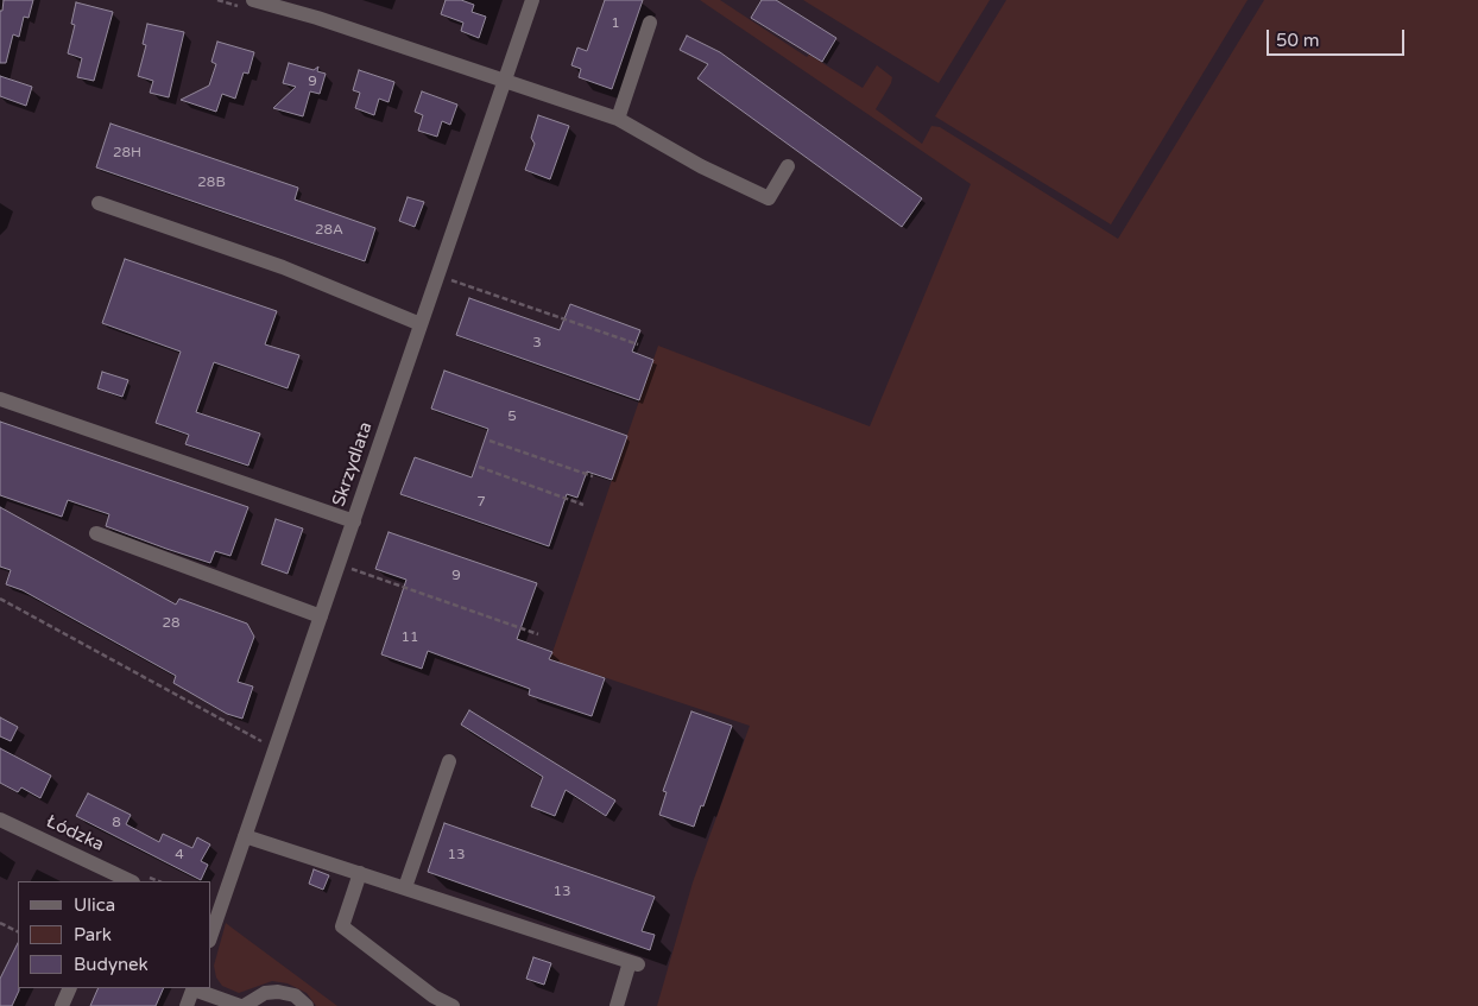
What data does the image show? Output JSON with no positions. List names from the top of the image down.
{
  "streets": {
    "street": ["Skrzydlata", "Łódzka"]
  },
  "house_numbers": [
    "1",
    "9",
    "28H",
    "28B",
    "28A",
    "3",
    "5",
    "7",
    "9",
    "28",
    "11",
    "8",
    "4",
    "13",
    "13"
  ],
  "legend": ["Ulica", "Park", "Budynek"],
  "scale_bar": "50 m"
}
